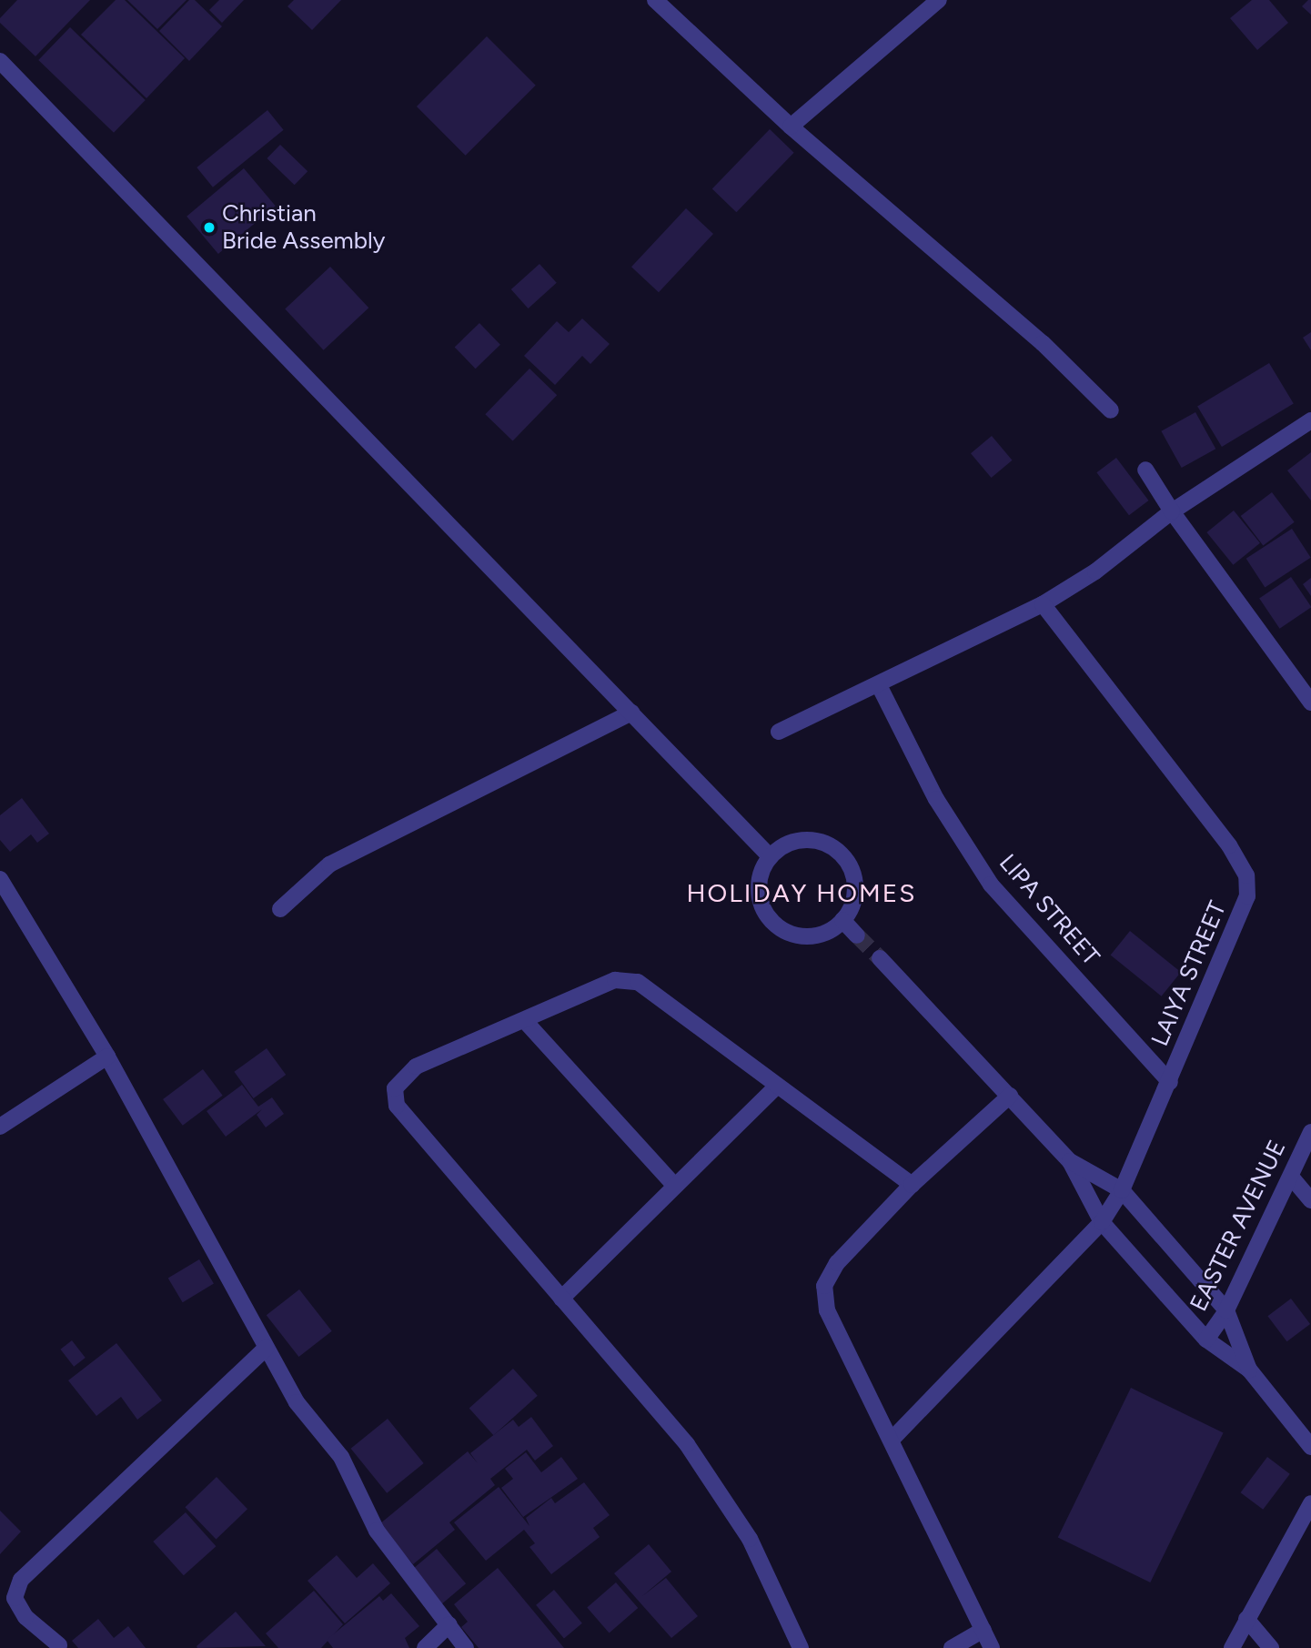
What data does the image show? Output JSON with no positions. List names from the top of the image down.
{
  "streets": {
    "street": ["LIPA STREET", "LAIYA STREET", "EASTER AVENUE"]
  },
  "crossings": [
    ["LIPA STREET", "LAIYA STREET"]
  ],
  "districts": ["HOLIDAY HOMES"],
  "places": ["Christian Bride Assembly"]
}
